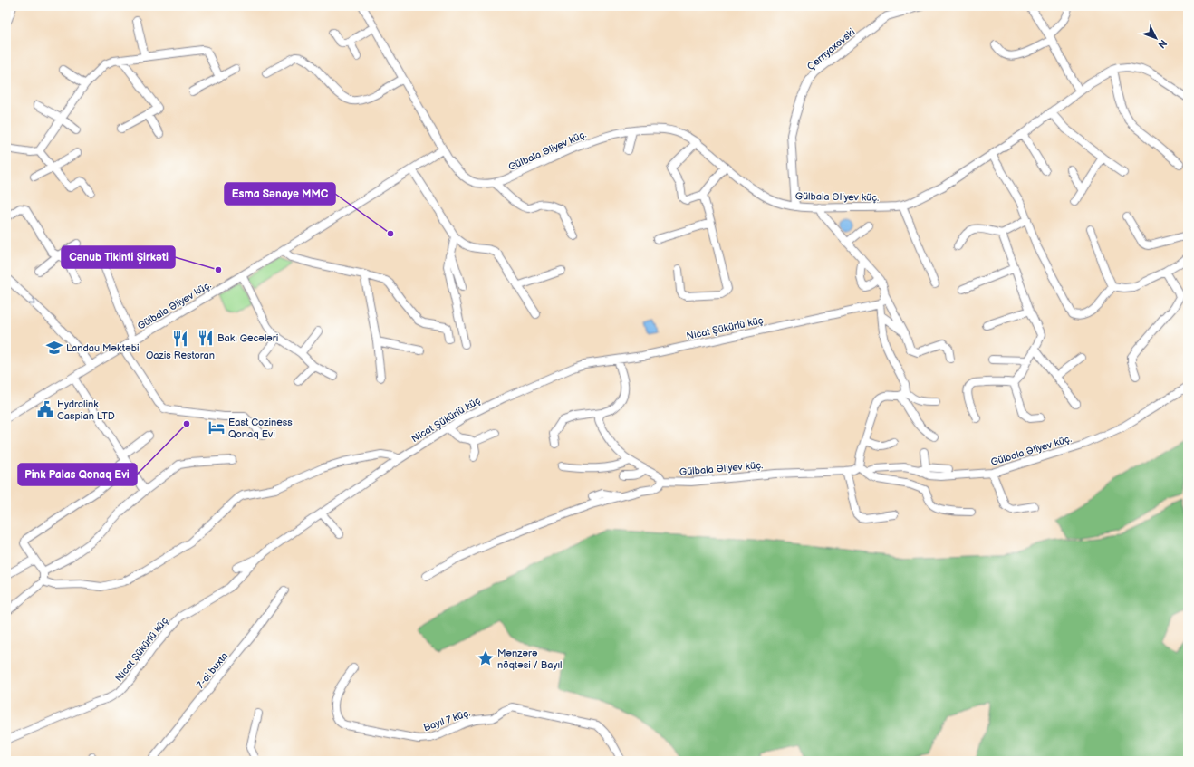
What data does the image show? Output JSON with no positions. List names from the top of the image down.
{
  "streets": {
    "street": [
      "Çernyaxovski",
      "Gülbala Əliyev küç.",
      "Nicat Şükürlü küç",
      "7-ci buxta",
      "Bayıl 7 küç."
    ]
  },
  "crossings": [
    ["Çernyaxovski", "Gülbala Əliyev küç."]
  ],
  "places": {
    "other": ["Esma Sənaye MMC", "Cənub Tikinti Şirkəti", "Pink Palas Qonaq Evi"],
    "restaurant": ["Bakı Gecələri", "Oazis Restoran"],
    "school or university": ["Landau Məktəbi"],
    "public building": ["Hydrolink Caspian LTD"],
    "hotel": ["East Coziness Qonaq Evi"],
    "place": ["Mənzərə nöqtəsi / Bayıl"]
  },
  "north": "bottom right"
}
